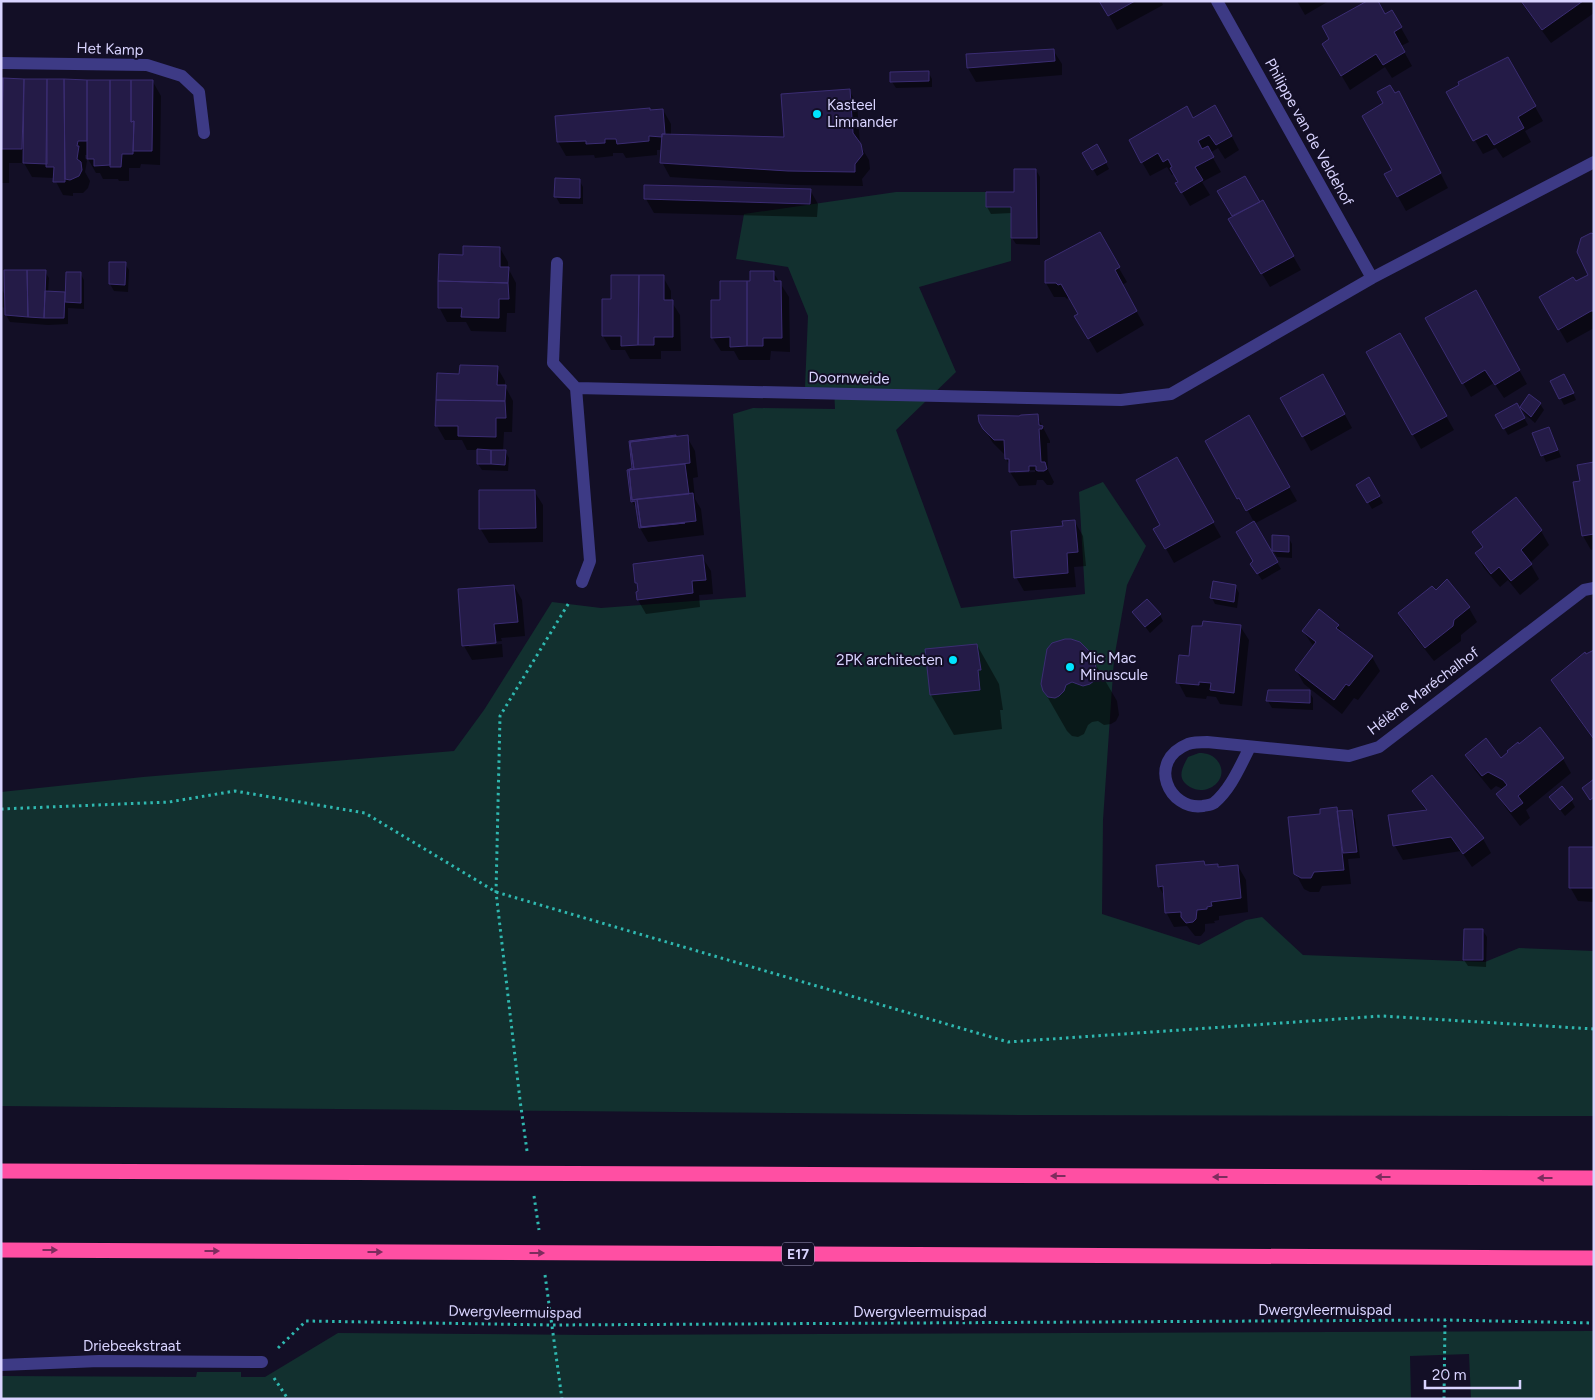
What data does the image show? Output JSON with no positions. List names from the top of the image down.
{
  "streets": {
    "highway": ["E17"],
    "street": [
      "Het Kamp",
      "Philippe van de Veldehof",
      "Doornweide",
      "Hélène Maréchalhof",
      "Driebeekstraat"
    ],
    "path": ["Dwergvleermuispad"]
  },
  "crossings": [
    ["Philippe van de Veldehof", "Doornweide"],
    ["Dwergvleermuispad", "Driebeekstraat"]
  ],
  "places": ["Kasteel Limnander", "2PK architecten", "Mic Mac Minuscule"],
  "scale_bar": "20 m"
}
